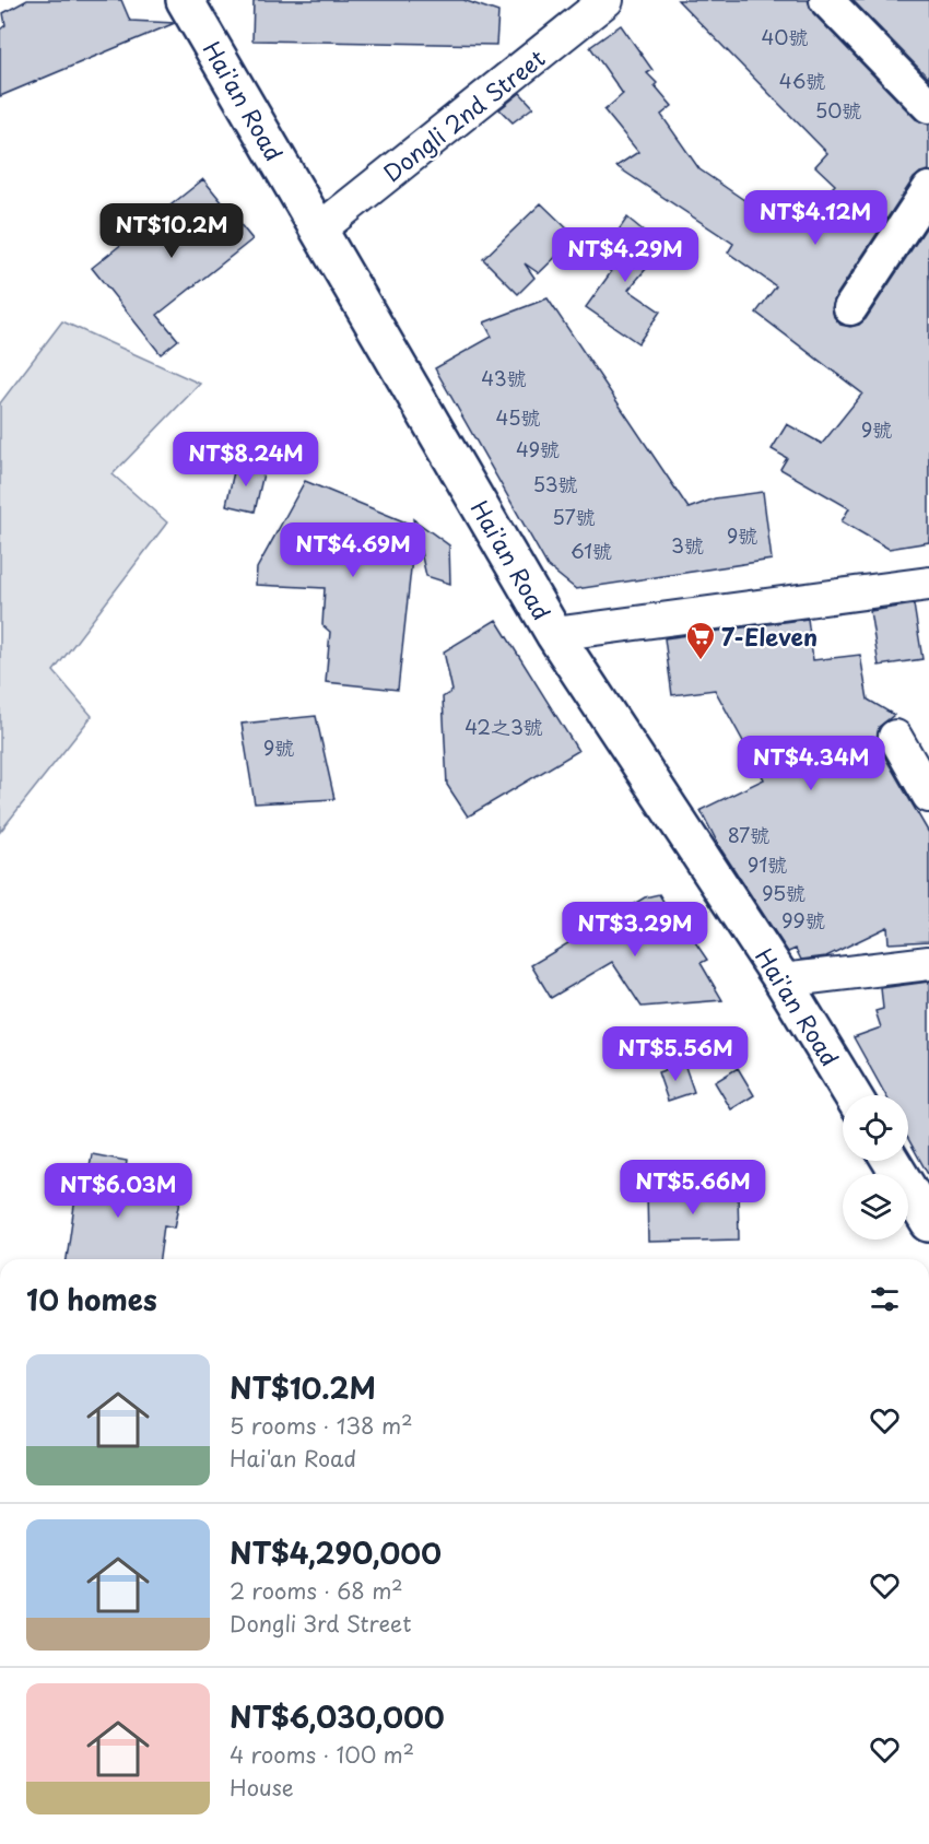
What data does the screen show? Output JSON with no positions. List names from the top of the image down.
{
  "streets": {
    "main road": ["Hai'an Road"],
    "street": ["Dongli 2nd Street"]
  },
  "crossings": [
    ["Hai'an Road", "Dongli 2nd Street"]
  ],
  "places": {
    "supermarket": ["7-Eleven"]
  },
  "house_numbers": [
    "40號",
    "46號",
    "50號",
    "43號",
    "45號",
    "9號",
    "49號",
    "53號",
    "57號",
    "9號",
    "3號",
    "61號",
    "42之3號",
    "9號",
    "87號",
    "91號",
    "95號",
    "99號"
  ],
  "page": {
    "price": [
      "NT$4.12M",
      "NT$10.2M",
      "NT$4.29M",
      "NT$8.24M",
      "NT$4.69M",
      "NT$4.34M",
      "NT$3.29M",
      "NT$5.56M",
      "NT$5.66M",
      "NT$6.03M"
    ],
    "heading": "10 homes",
    "list": [
      {
        "name": "NT$10.2M",
        "note": "5 rooms · 138 m² · Hai'an Road"
      },
      {
        "name": "NT$4,290,000",
        "note": "2 rooms · 68 m² · Dongli 3rd Street"
      },
      {
        "name": "NT$6,030,000",
        "note": "4 rooms · 100 m² · House"
      }
    ]
  }
}
